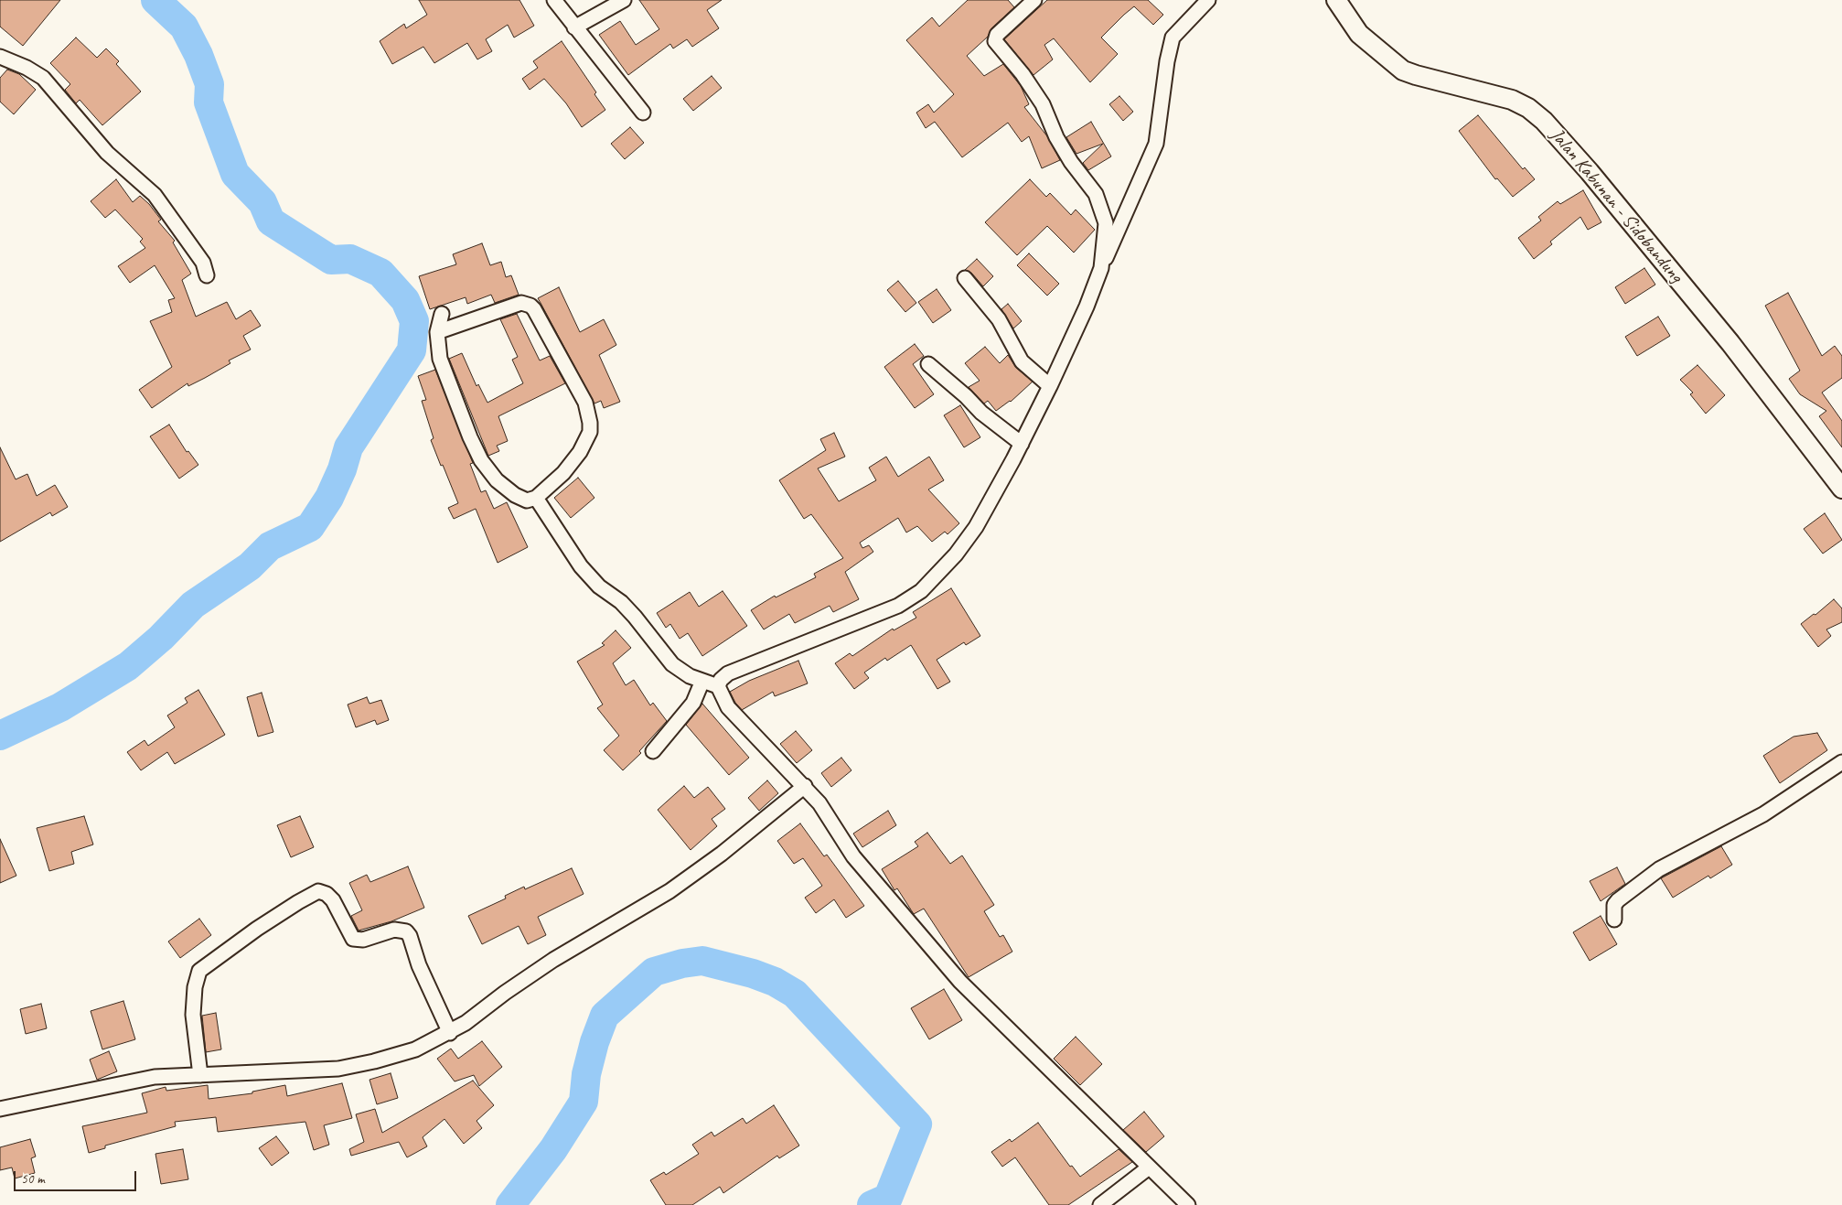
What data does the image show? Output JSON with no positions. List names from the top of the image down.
{
  "streets": {
    "street": ["Jalan Kabunan - Sidobandung"]
  },
  "scale_bar": "50 m"
}
